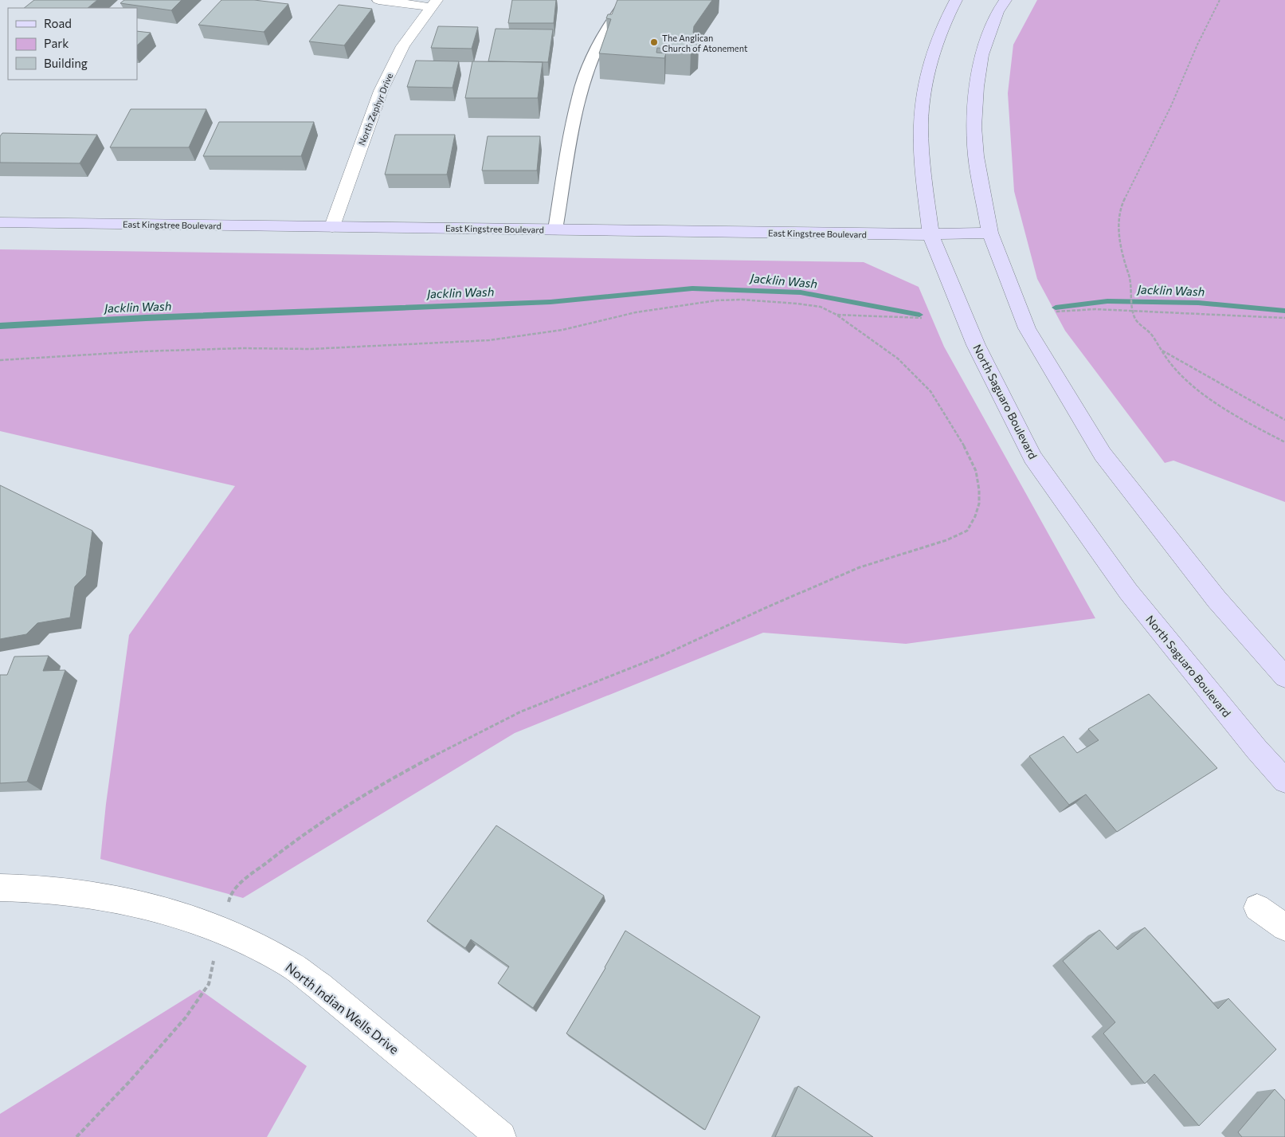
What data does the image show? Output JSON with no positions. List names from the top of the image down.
{
  "streets": {
    "main road": ["East Kingstree Boulevard", "North Saguaro Boulevard"],
    "street": ["North Zephyr Drive", "North Indian Wells Drive"]
  },
  "crossings": [
    ["North Zephyr Drive", "East Kingstree Boulevard"],
    ["East Kingstree Boulevard", "North Saguaro Boulevard"]
  ],
  "water": ["Jacklin Wash"],
  "places": ["The Anglican Church of Atonement"],
  "legend": ["Road", "Park", "Building"]
}
